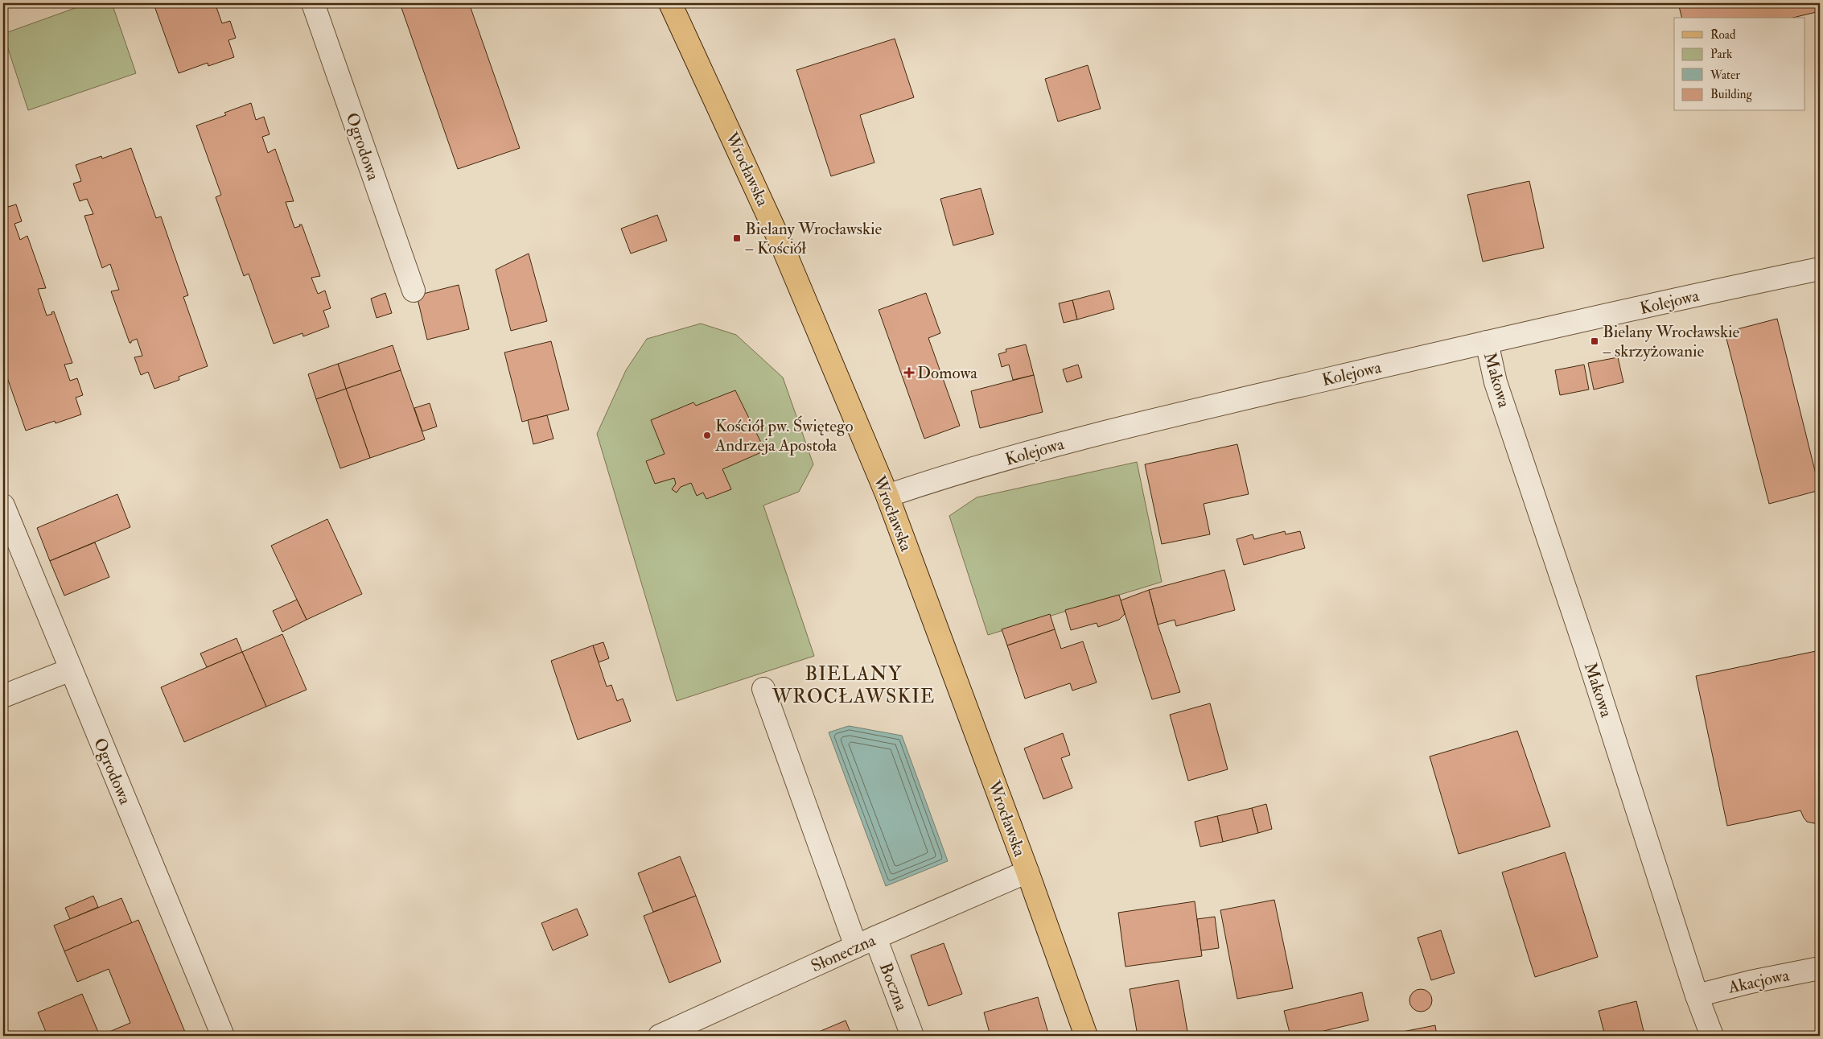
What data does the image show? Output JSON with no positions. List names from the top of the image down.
{
  "streets": {
    "main road": ["Wrocławska"],
    "street": [
      "Ogrodowa",
      "Kolejowa",
      "Makowa",
      "Słoneczna",
      "Akacjowa",
      "Boczna"
    ]
  },
  "crossings": [
    ["Wrocławska", "Kolejowa"],
    ["Wrocławska", "Słoneczna"],
    ["Kolejowa", "Makowa"],
    ["Makowa", "Akacjowa"],
    ["Słoneczna", "Boczna"]
  ],
  "districts": ["BIELANY WROCŁAWSKIE"],
  "places": {
    "transit": ["Bielany Wrocławskie – Kościół", "Bielany Wrocławskie – skrzyżowanie"],
    "health": ["Domowa"],
    "other": ["Kościół pw. Świętego Andrzeja Apostoła"]
  },
  "legend": [
    "Road",
    "Park",
    "Water",
    "Building"
  ]
}
